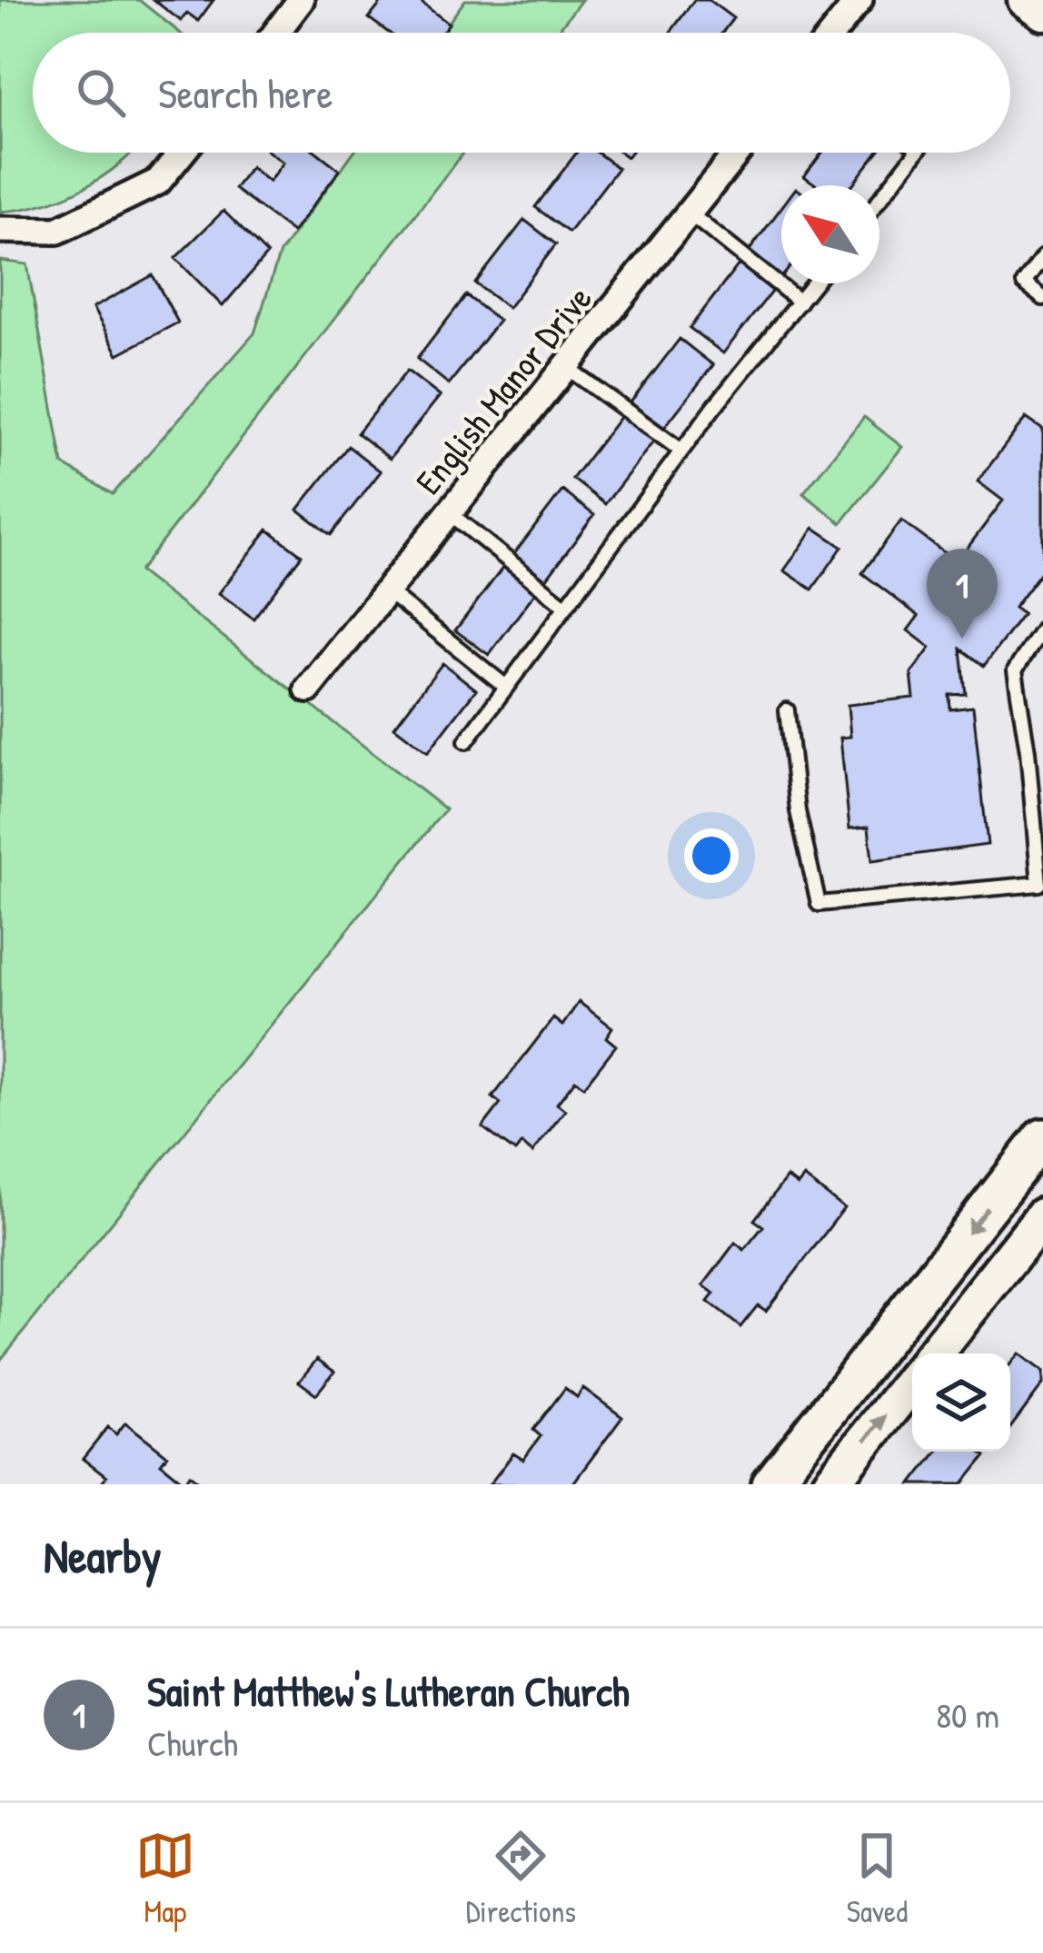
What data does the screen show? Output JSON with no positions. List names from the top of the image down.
{
  "streets": {
    "street": ["English Manor Drive"]
  },
  "north": "top left",
  "page": {
    "search": "Search here",
    "pins": "1",
    "heading": "Nearby",
    "list": [
      {
        "mark": "1",
        "name": "Saint Matthew's Lutheran Church",
        "note": "Church",
        "value": "80 m"
      }
    ],
    "nav": ["Map", "Directions", "Saved"]
  }
}
